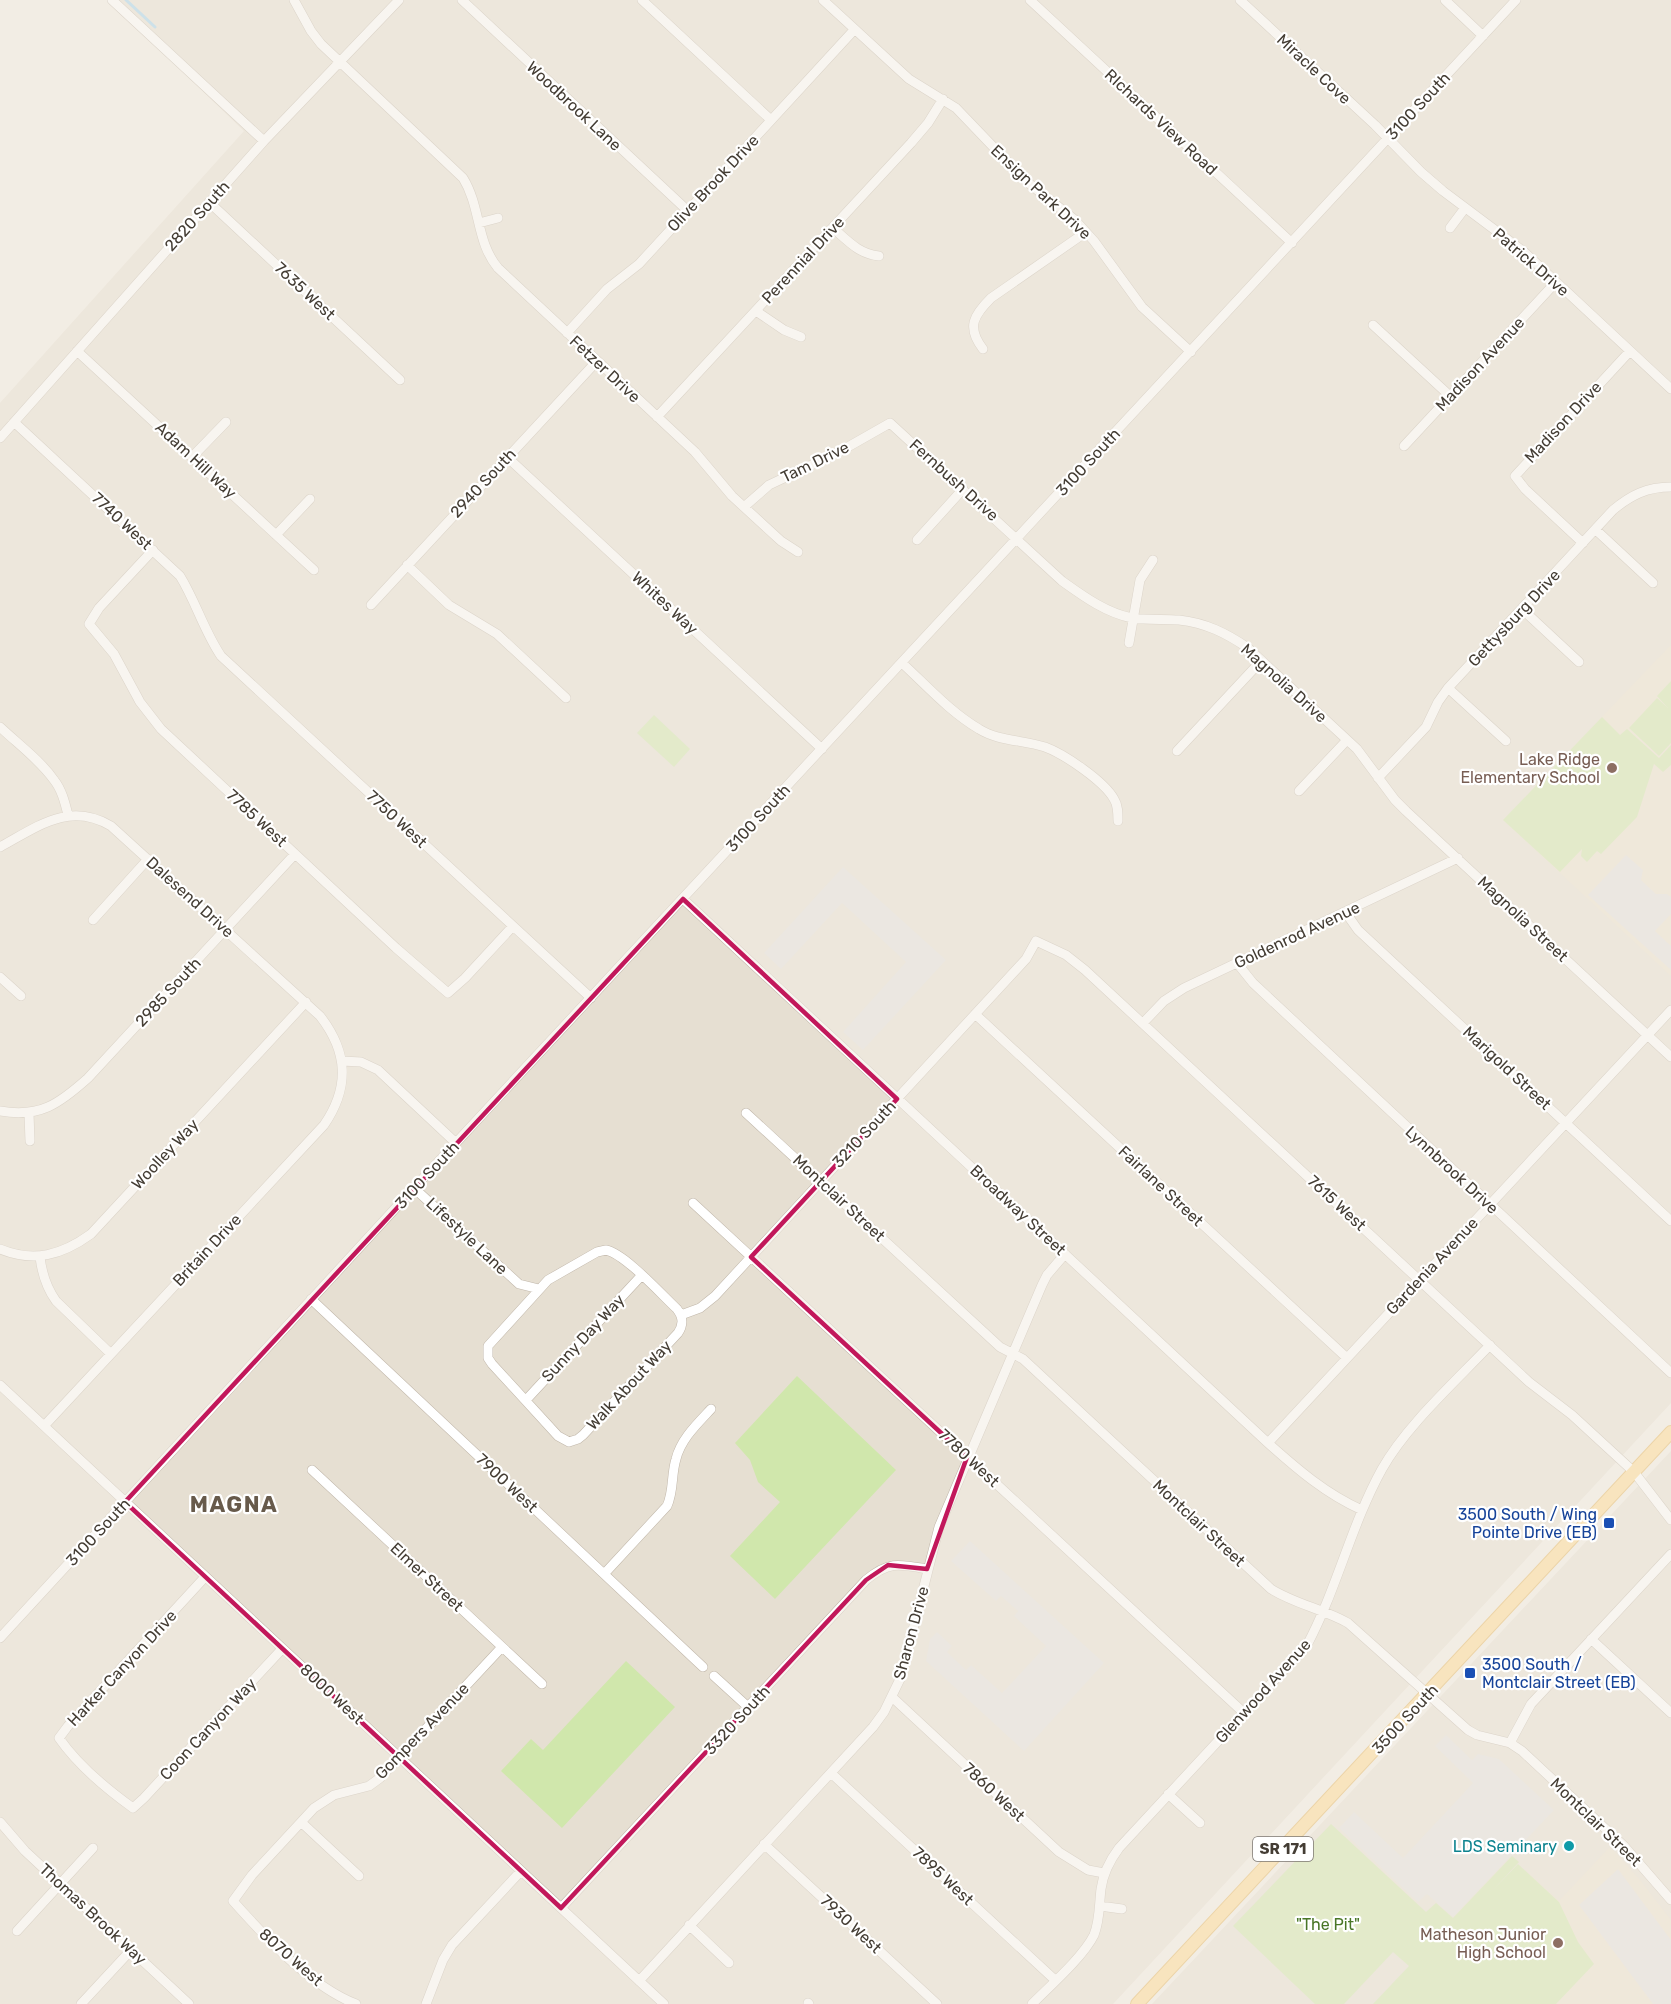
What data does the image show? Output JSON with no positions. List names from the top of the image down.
{
  "streets": {
    "main road": ["3500 South", "SR 171"],
    "street": [
      "Miracle Cove",
      "Woodbrook Lane",
      "3100 South",
      "RIchards View Road",
      "Olive Brook Drive",
      "Ensign Park Drive",
      "2820 South",
      "Perennial Drive",
      "Patrick Drive",
      "7635 West",
      "Madison Avenue",
      "Fetzer Drive",
      "Madison Drive",
      "Adam Hill Way",
      "Tam Drive",
      "Fernbush Drive",
      "2940 South",
      "7740 West",
      "Whites Way",
      "Gettysburg Drive",
      "Magnolia Drive",
      "7785 West",
      "7750 West",
      "Dalesend Drive",
      "Magnolia Street",
      "Goldenrod Avenue",
      "2985 South",
      "Marigold Street",
      "3210 South",
      "Woolley Way",
      "Lynnbrook Drive",
      "Fairlane Street",
      "Montclair Street",
      "7615 West",
      "Broadway Street",
      "Lifestyle Lane",
      "Britain Drive",
      "Gardenia Avenue",
      "Sunny Day Way",
      "Walk About Way",
      "7780 West",
      "7900 West",
      "Elmer Street",
      "Sharon Drive",
      "Harker Canyon Drive",
      "Glenwood Avenue",
      "8000 West",
      "3320 South",
      "Coon Canyon Way",
      "Gompers Avenue",
      "7860 West",
      "7895 West",
      "Thomas Brook Way",
      "7930 West",
      "8070 West"
    ]
  },
  "crossings": [
    ["Miracle Cove", "3100 South"],
    ["Miracle Cove", "Patrick Drive"],
    ["Woodbrook Lane", "Olive Brook Drive"],
    ["3100 South", "RIchards View Road"],
    ["3100 South", "Ensign Park Drive"],
    ["3100 South", "Patrick Drive"],
    ["3100 South", "Fernbush Drive"],
    ["3100 South", "Whites Way"],
    ["3100 South", "Magnolia Drive"],
    ["3100 South", "7750 West"],
    ["3100 South", "Broadway Street"],
    ["3100 South", "Lifestyle Lane"],
    ["3100 South", "7900 West"],
    ["3100 South", "8000 West"],
    ["Olive Brook Drive", "Ensign Park Drive"],
    ["Olive Brook Drive", "Fetzer Drive"],
    ["Ensign Park Drive", "Perennial Drive"],
    ["2820 South", "7635 West"],
    ["2820 South", "Fetzer Drive"],
    ["2820 South", "Adam Hill Way"],
    ["2820 South", "7740 West"],
    ["Perennial Drive", "Fetzer Drive"],
    ["Patrick Drive", "Madison Avenue"],
    ["Patrick Drive", "Madison Drive"],
    ["Fetzer Drive", "Tam Drive"],
    ["Fetzer Drive", "2940 South"],
    ["Madison Drive", "Gettysburg Drive"],
    ["Tam Drive", "Fernbush Drive"],
    ["Fernbush Drive", "Magnolia Drive"],
    ["2940 South", "Whites Way"],
    ["7740 West", "7785 West"],
    ["7740 West", "7750 West"],
    ["Gettysburg Drive", "Magnolia Drive"],
    ["Gettysburg Drive", "Magnolia Street"],
    ["Magnolia Drive", "Magnolia Street"],
    ["7785 West", "7750 West"],
    ["7785 West", "2985 South"],
    ["Dalesend Drive", "2985 South"],
    ["Dalesend Drive", "Woolley Way"],
    ["Dalesend Drive", "Britain Drive"],
    ["Magnolia Street", "Goldenrod Avenue"],
    ["Magnolia Street", "Gardenia Avenue"],
    ["Goldenrod Avenue", "Marigold Street"],
    ["Goldenrod Avenue", "Lynnbrook Drive"],
    ["Goldenrod Avenue", "7615 West"],
    ["Marigold Street", "Gardenia Avenue"],
    ["3210 South", "Fairlane Street"],
    ["3210 South", "Montclair Street"],
    ["3210 South", "7615 West"],
    ["3210 South", "Broadway Street"],
    ["3210 South", "Walk About Way"],
    ["3210 South", "7780 West"],
    ["Lynnbrook Drive", "Gardenia Avenue"],
    ["Fairlane Street", "Gardenia Avenue"],
    ["Montclair Street", "Sharon Drive"],
    ["Montclair Street", "Glenwood Avenue"],
    ["Montclair Street", "3500 South"],
    ["7615 West", "Gardenia Avenue"],
    ["7615 West", "Glenwood Avenue"],
    ["7615 West", "3500 South"],
    ["Broadway Street", "Gardenia Avenue"],
    ["Broadway Street", "Sharon Drive"],
    ["Broadway Street", "Glenwood Avenue"],
    ["Britain Drive", "8000 West"],
    ["Sunny Day Way", "Walk About Way"],
    ["7780 West", "Sharon Drive"],
    ["7780 West", "Glenwood Avenue"],
    ["Elmer Street", "Gompers Avenue"],
    ["Sharon Drive", "8000 West"],
    ["Sharon Drive", "3320 South"],
    ["Sharon Drive", "7860 West"],
    ["Sharon Drive", "7895 West"],
    ["Sharon Drive", "7930 West"],
    ["Harker Canyon Drive", "8000 West"],
    ["Harker Canyon Drive", "Coon Canyon Way"],
    ["Glenwood Avenue", "7860 West"],
    ["Glenwood Avenue", "7895 West"],
    ["8000 West", "3320 South"],
    ["8000 West", "Coon Canyon Way"],
    ["8000 West", "Gompers Avenue"],
    ["Gompers Avenue", "8070 West"]
  ],
  "districts": ["MAGNA"],
  "parks": ["\"The Pit\""],
  "places": {
    "other": ["Lake Ridge Elementary School", "LDS Seminary", "Matheson Junior High School"],
    "transit": ["3500 South / Wing Pointe Drive (EB)", "3500 South / Montclair Street (EB)"]
  }
}
